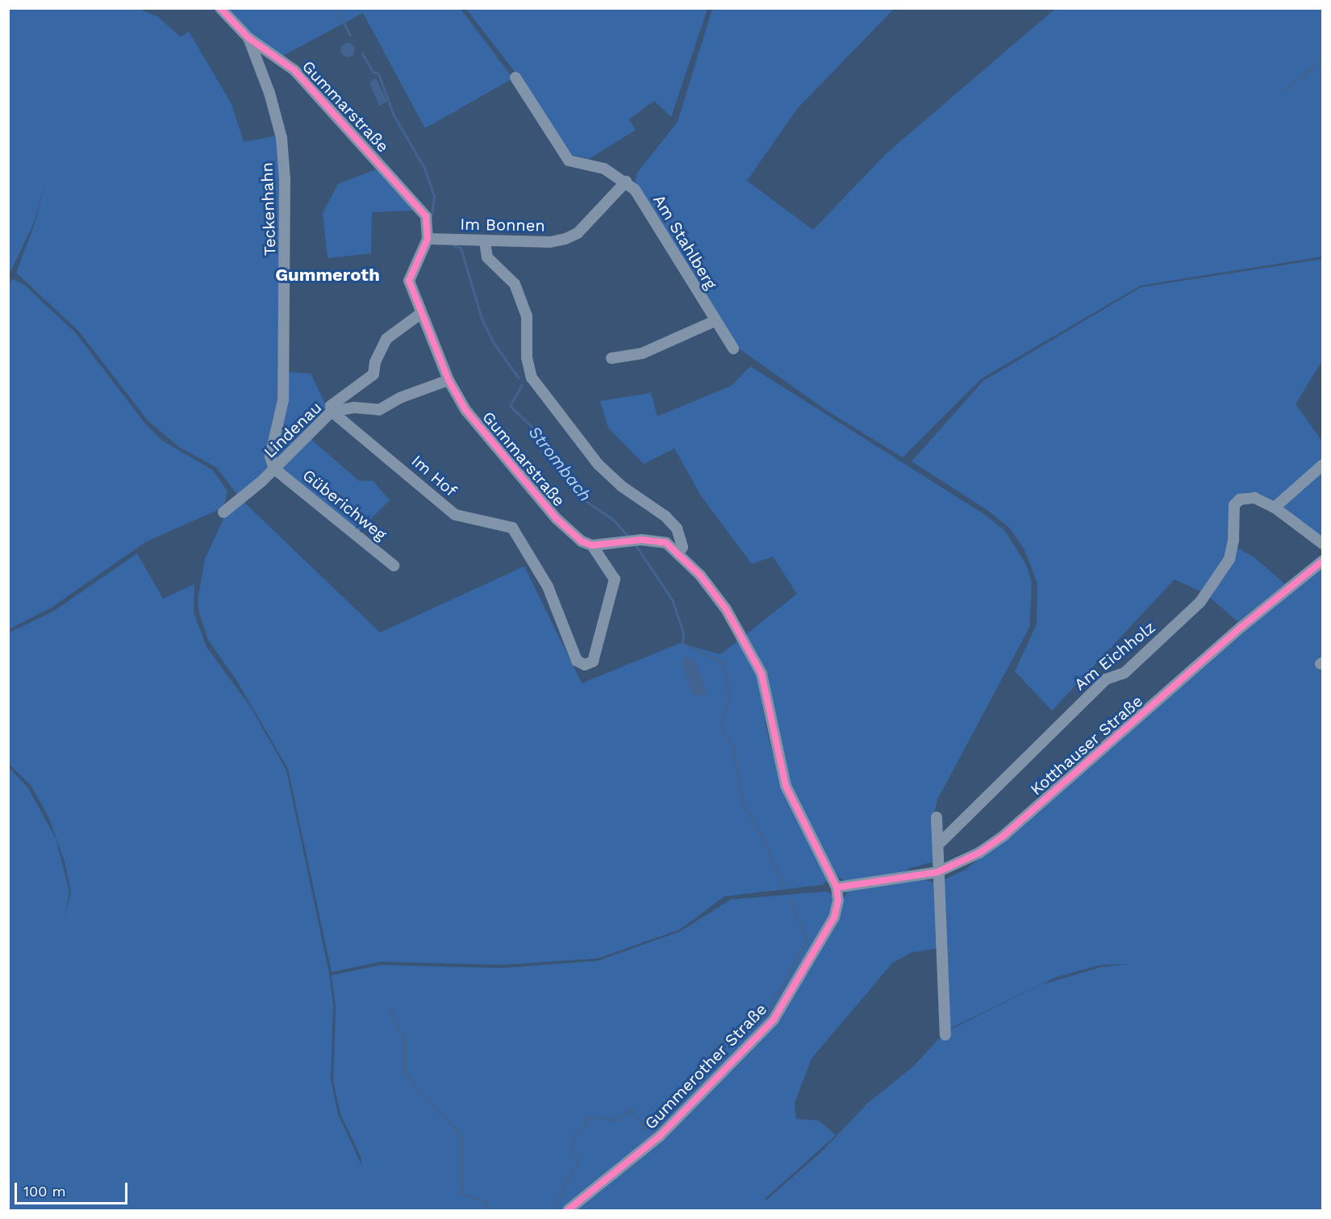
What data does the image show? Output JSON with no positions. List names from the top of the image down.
{
  "streets": {
    "street": [
      "Gummarstraße",
      "Teckenhahn",
      "Im Bonnen",
      "Am Stahlberg",
      "Lindenau",
      "Im Hof",
      "Güberichweg",
      "Am Eichholz",
      "Kotthauser Straße",
      "Gummerother Straße"
    ]
  },
  "crossings": [
    ["Gummarstraße", "Teckenhahn"],
    ["Gummarstraße", "Im Bonnen"],
    ["Gummarstraße", "Lindenau"],
    ["Gummarstraße", "Im Hof"],
    ["Teckenhahn", "Lindenau"],
    ["Teckenhahn", "Güberichweg"],
    ["Im Bonnen", "Am Stahlberg"],
    ["Lindenau", "Im Hof"],
    ["Lindenau", "Güberichweg"],
    ["Kotthauser Straße", "Gummerother Straße"]
  ],
  "districts": ["Gummeroth"],
  "water": ["Strombach"],
  "scale_bar": "100 m"
}
